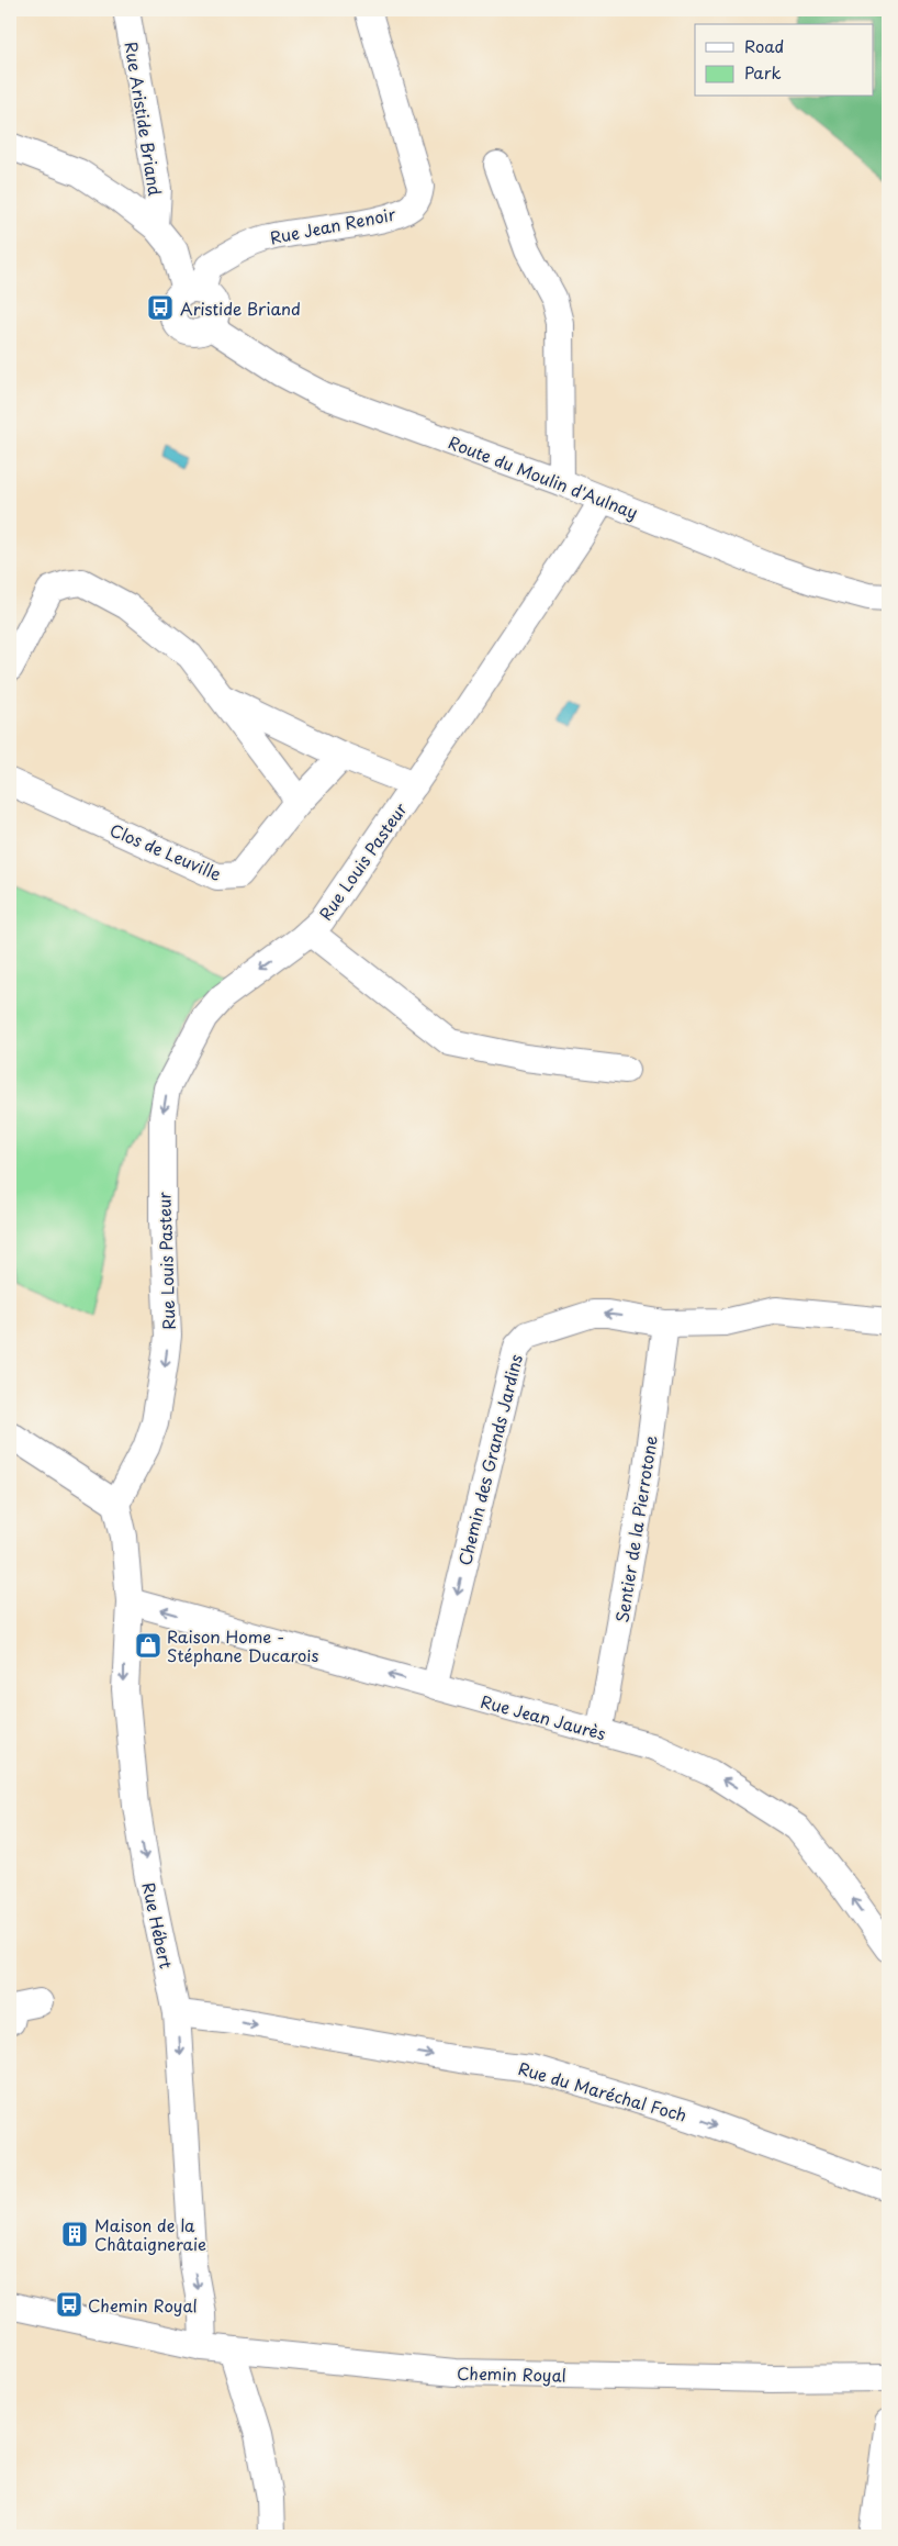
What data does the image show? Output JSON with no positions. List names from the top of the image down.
{
  "streets": {
    "street": [
      "Rue Aristide Briand",
      "Rue Jean Renoir",
      "Route du Moulin d'Aulnay",
      "Clos de Leuville",
      "Rue Louis Pasteur",
      "Chemin des Grands Jardins",
      "Sentier de la Pierrotone",
      "Rue Jean Jaurès",
      "Rue Hébert",
      "Rue du Maréchal Foch",
      "Chemin Royal"
    ]
  },
  "crossings": [
    ["Rue Aristide Briand", "Rue Jean Renoir"],
    ["Rue Aristide Briand", "Route du Moulin d'Aulnay"],
    ["Rue Jean Renoir", "Route du Moulin d'Aulnay"],
    ["Route du Moulin d'Aulnay", "Rue Louis Pasteur"],
    ["Rue Louis Pasteur", "Rue Hébert"],
    ["Chemin des Grands Jardins", "Sentier de la Pierrotone"],
    ["Chemin des Grands Jardins", "Rue Jean Jaurès"],
    ["Sentier de la Pierrotone", "Rue Jean Jaurès"],
    ["Rue Jean Jaurès", "Rue Hébert"],
    ["Rue Hébert", "Rue du Maréchal Foch"],
    ["Rue Hébert", "Chemin Royal"]
  ],
  "one_way": [
    "Rue Louis Pasteur",
    "Chemin des Grands Jardins",
    "Rue Jean Jaurès",
    "Rue Hébert",
    "Rue du Maréchal Foch"
  ],
  "places": {
    "bus stop": ["Aristide Briand", "Chemin Royal"],
    "shop": ["Raison Home - Stéphane Ducarois"],
    "building": ["Maison de la Châtaigneraie"]
  },
  "legend": ["Road", "Park"]
}
